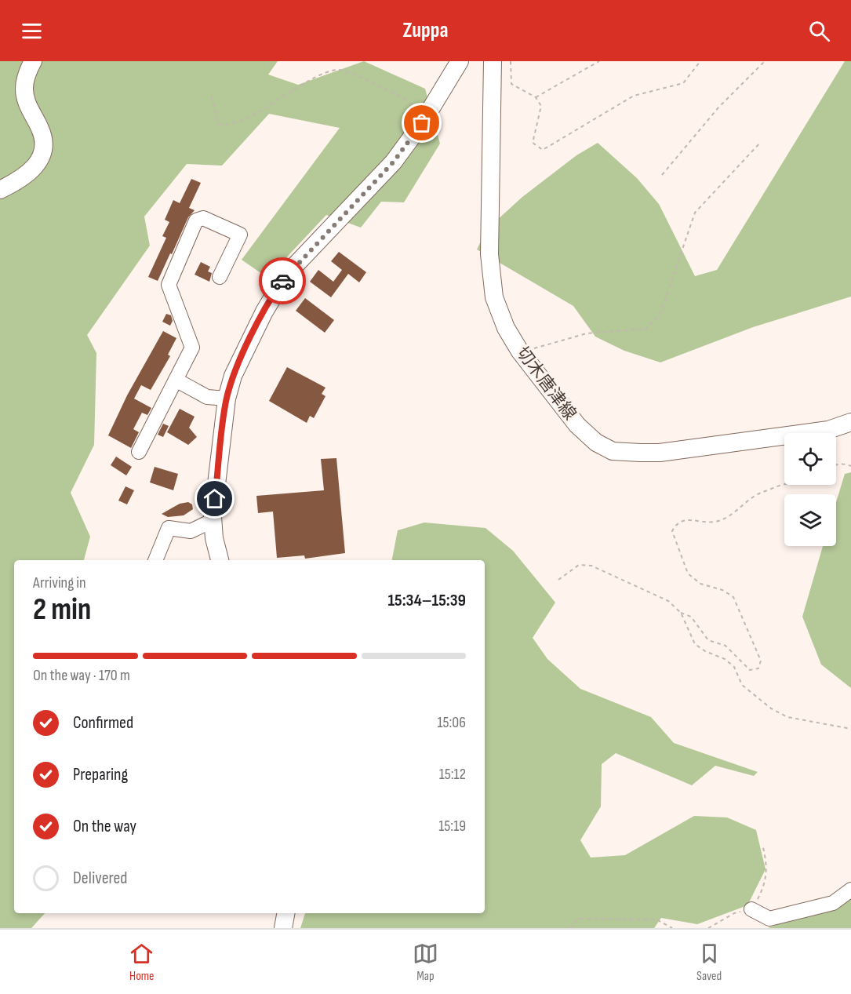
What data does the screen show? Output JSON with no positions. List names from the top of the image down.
{
  "streets": {
    "main road": ["切木唐津線"]
  },
  "page": {
    "header": "Zuppa",
    "heading": ["2 min", "Arriving in", "15:34–15:39"],
    "bar": "On the way · 170 m",
    "list": [
      ["Confirmed", "15:06"],
      ["Preparing", "15:12"],
      ["On the way", "15:19"],
      "Delivered"
    ],
    "tabs": ["Home", "Map", "Saved"]
  }
}
